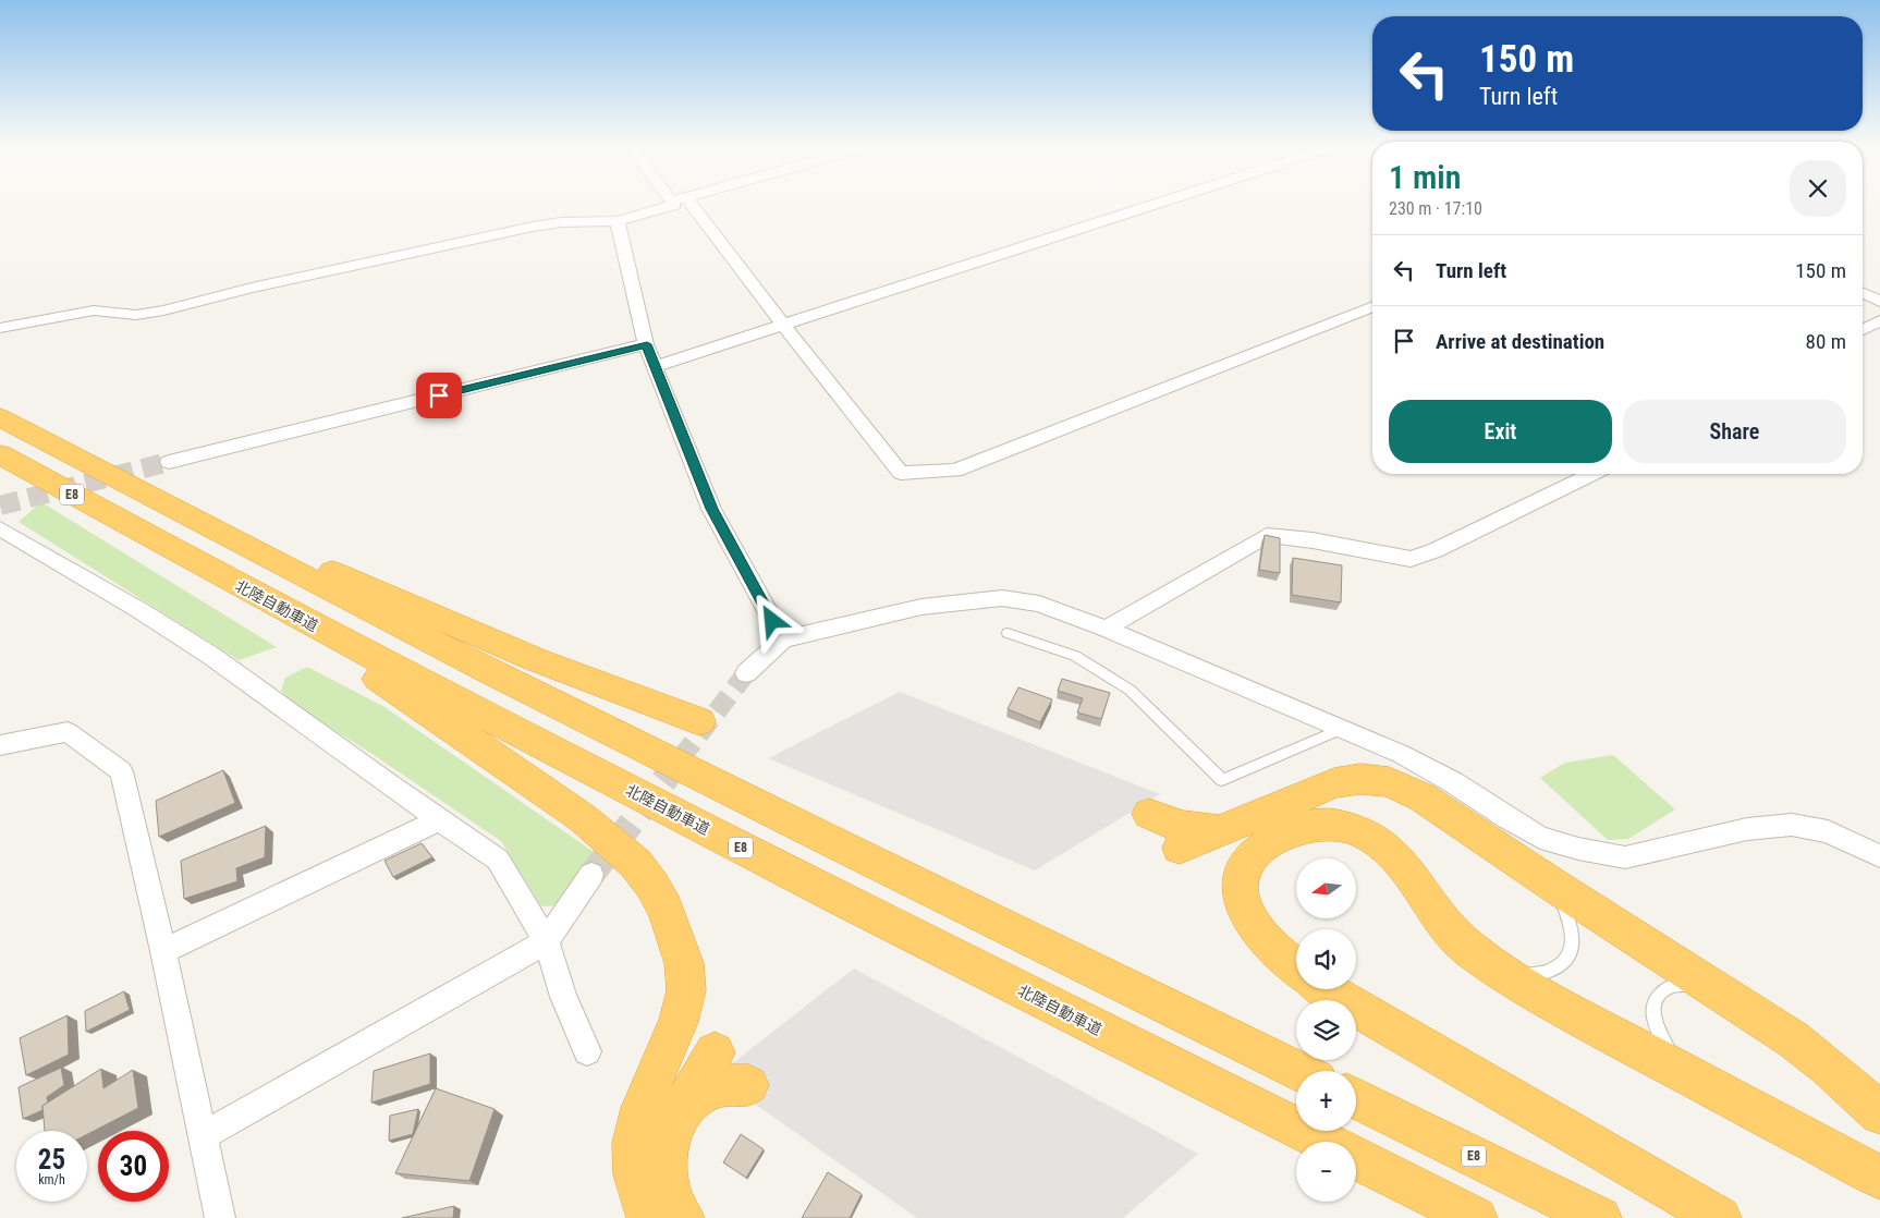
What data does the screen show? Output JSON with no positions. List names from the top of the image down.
{
  "streets": {
    "highway": ["E8", "北陸自動車道"]
  },
  "north": "left",
  "page": {
    "turn": ["150 m", "Turn left"],
    "heading": ["1 min", "230 m · 17:10"],
    "list": [
      {
        "name": "Turn left",
        "value": "150 m"
      },
      {
        "name": "Arrive at destination",
        "value": "80 m"
      }
    ],
    "buttons": ["Exit", "Share"],
    "map_buttons": ["+", "−"],
    "speed": "25 km/h",
    "limit": "30"
  }
}
